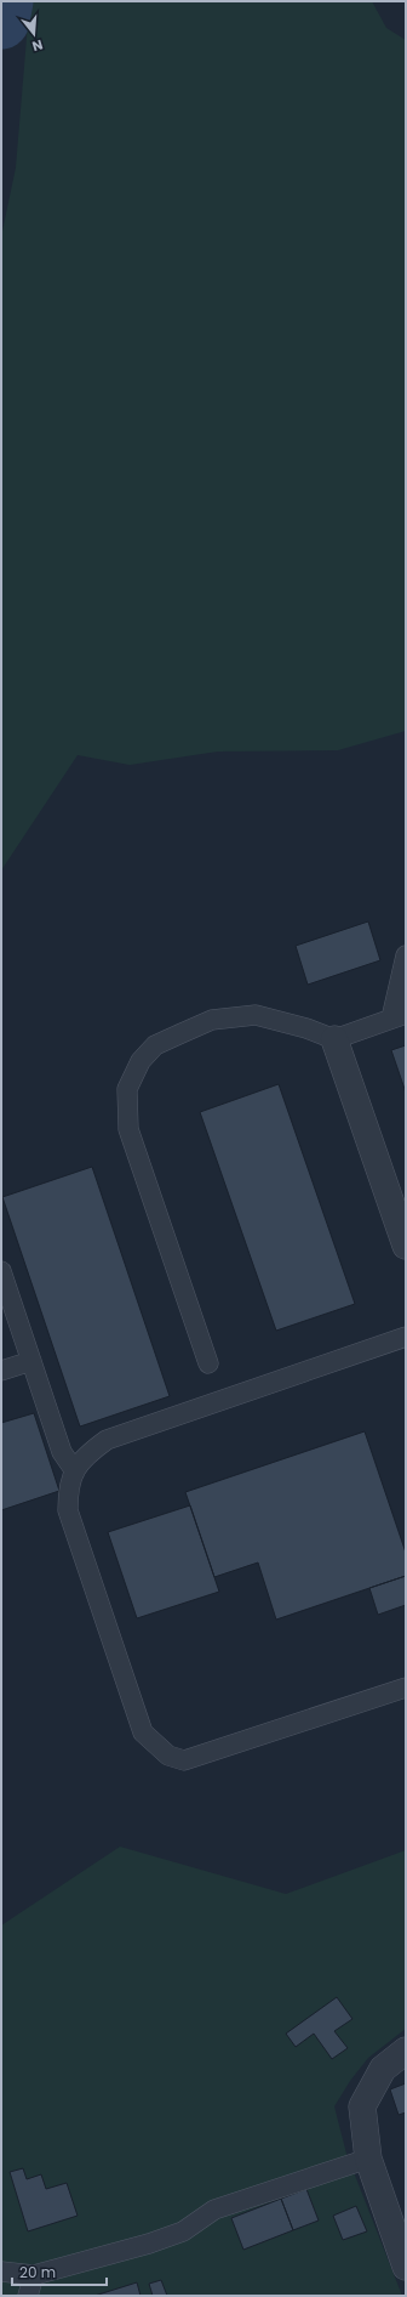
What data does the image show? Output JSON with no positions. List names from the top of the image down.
{
  "scale_bar": "20 m",
  "north": "bottom"
}
